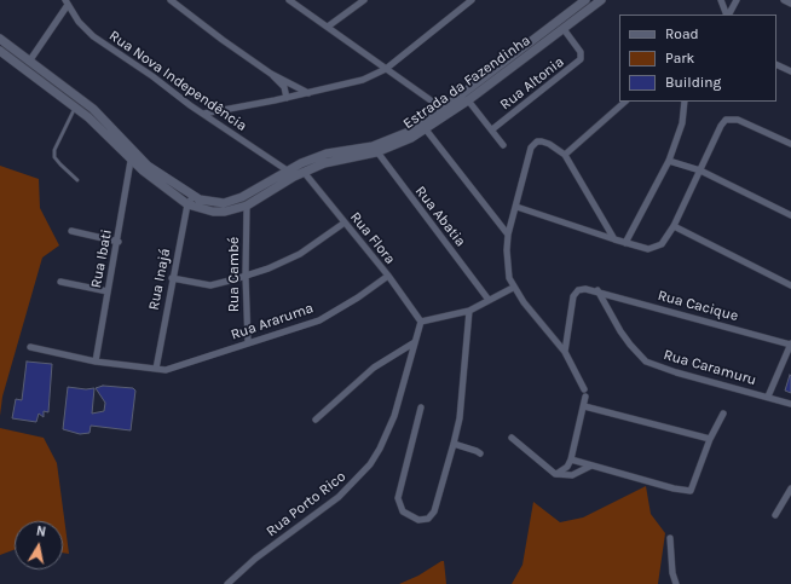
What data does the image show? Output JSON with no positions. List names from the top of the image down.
{
  "streets": {
    "main road": ["Estrada da Fazendinha"],
    "street": [
      "Rua Nova Independência",
      "Rua Altonia",
      "Rua Abatia",
      "Rua Flora",
      "Rua Ibati",
      "Rua Cambé",
      "Rua Inajá",
      "Rua Cacique",
      "Rua Araruma",
      "Rua Caramuru",
      "Rua Porto Rico"
    ]
  },
  "crossings": [
    ["Rua Nova Independência", "Estrada da Fazendinha"],
    ["Estrada da Fazendinha", "Rua Altonia"],
    ["Estrada da Fazendinha", "Rua Abatia"],
    ["Estrada da Fazendinha", "Rua Flora"],
    ["Estrada da Fazendinha", "Rua Ibati"],
    ["Estrada da Fazendinha", "Rua Cambé"],
    ["Estrada da Fazendinha", "Rua Inajá"],
    ["Rua Flora", "Rua Araruma"],
    ["Rua Flora", "Rua Porto Rico"],
    ["Rua Ibati", "Rua Araruma"],
    ["Rua Cambé", "Rua Araruma"],
    ["Rua Inajá", "Rua Araruma"],
    ["Rua Cacique", "Rua Caramuru"]
  ],
  "legend": ["Road", "Park", "Building"],
  "north": "top"
}
